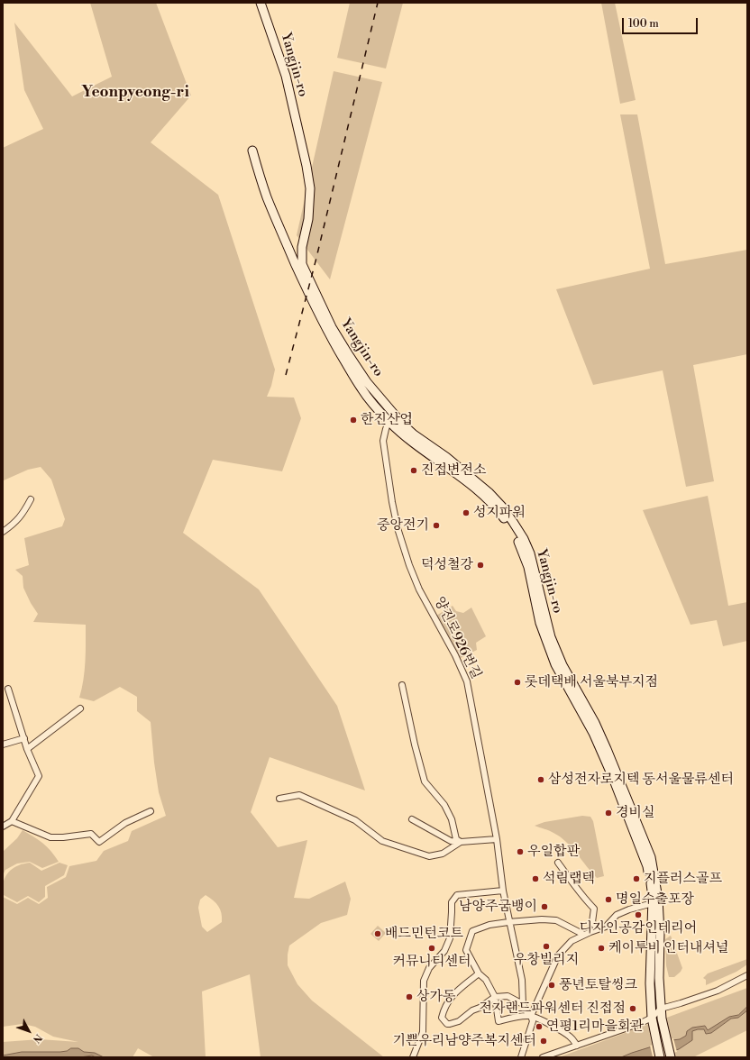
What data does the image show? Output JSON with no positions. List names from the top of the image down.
{
  "streets": {
    "main road": ["Yangjin-ro"],
    "street": ["양진로926번길"]
  },
  "crossings": [
    ["Yangjin-ro", "양진로926번길"]
  ],
  "districts": ["Yeonpyeong-ri"],
  "places": [
    "한진산업",
    "진접변전소",
    "성지파워",
    "중앙전기",
    "덕성철강",
    "롯데택배 서울북부지점",
    "삼성전자로지텍 동서울물류센터",
    "경비실",
    "우일합판",
    "석림랩텍",
    "지플러스골프",
    "명일수출포장",
    "남양주굼뱅이",
    "디자인공감인테리어",
    "배드민턴코트",
    "우창빌리지",
    "커뮤니티센터",
    "케이투비 인터내셔널",
    "풍년토탈씽크",
    "상가동",
    "전자랜드파워센터 진접점",
    "연평1리마을회관",
    "기쁜우리남양주복지센터"
  ],
  "scale_bar": "100 m",
  "north": "bottom right"
}
